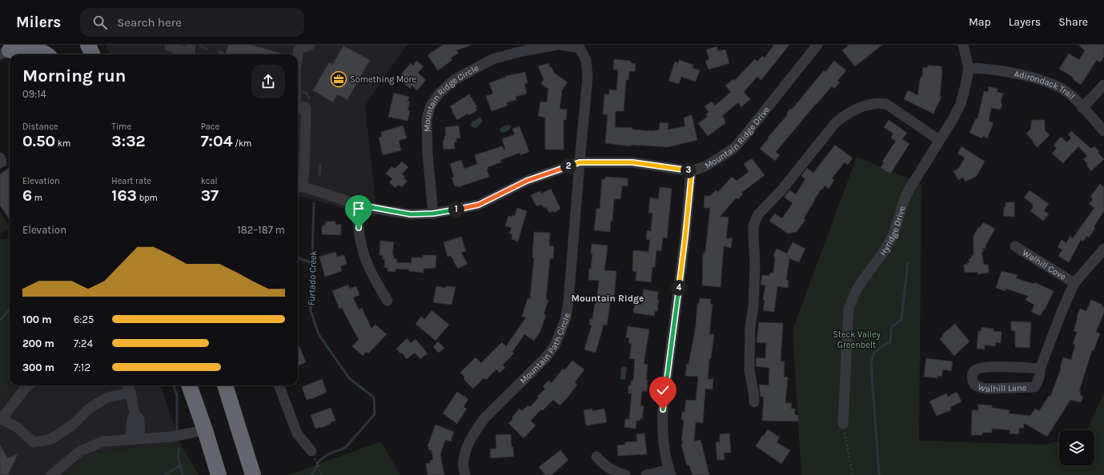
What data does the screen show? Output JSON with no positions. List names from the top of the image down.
{
  "streets": {
    "street": [
      "Adirondack Trail",
      "Mountain Ridge Circle",
      "Mountain Ridge Drive",
      "Hyridge Drive",
      "Walhill Cove",
      "Mountain Path Circle",
      "Walhill Lane"
    ]
  },
  "crossings": [
    ["Adirondack Trail", "Hyridge Drive"],
    ["Mountain Ridge Circle", "Mountain Ridge Drive"],
    ["Mountain Ridge Drive", "Mountain Path Circle"],
    ["Walhill Cove", "Walhill Lane"]
  ],
  "districts": ["Mountain Ridge"],
  "water": ["Furtado Creek"],
  "parks": ["Steck Valley Greenbelt"],
  "places": {
    "office": ["Something More"]
  },
  "page": {
    "header": "Milers",
    "search": "Search here",
    "nav": ["Map", "Layers", "Share"],
    "heading": ["Morning run", "09:14"],
    "stats": [
      ["Distance", "0.50 km"],
      ["Time", "3:32"],
      ["Pace", "7:04 /km"],
      ["Elevation", "6 m"],
      ["Heart rate", "163 bpm"],
      ["kcal", "37"]
    ],
    "pins": [
      "2",
      "3",
      "1",
      "4"
    ],
    "chart": ["Elevation", "182–187 m"],
    "list": [
      {
        "name": "100 m",
        "note": "6:25"
      },
      {
        "name": "200 m",
        "note": "7:24"
      },
      {
        "name": "300 m",
        "note": "7:12"
      }
    ]
  }
}
